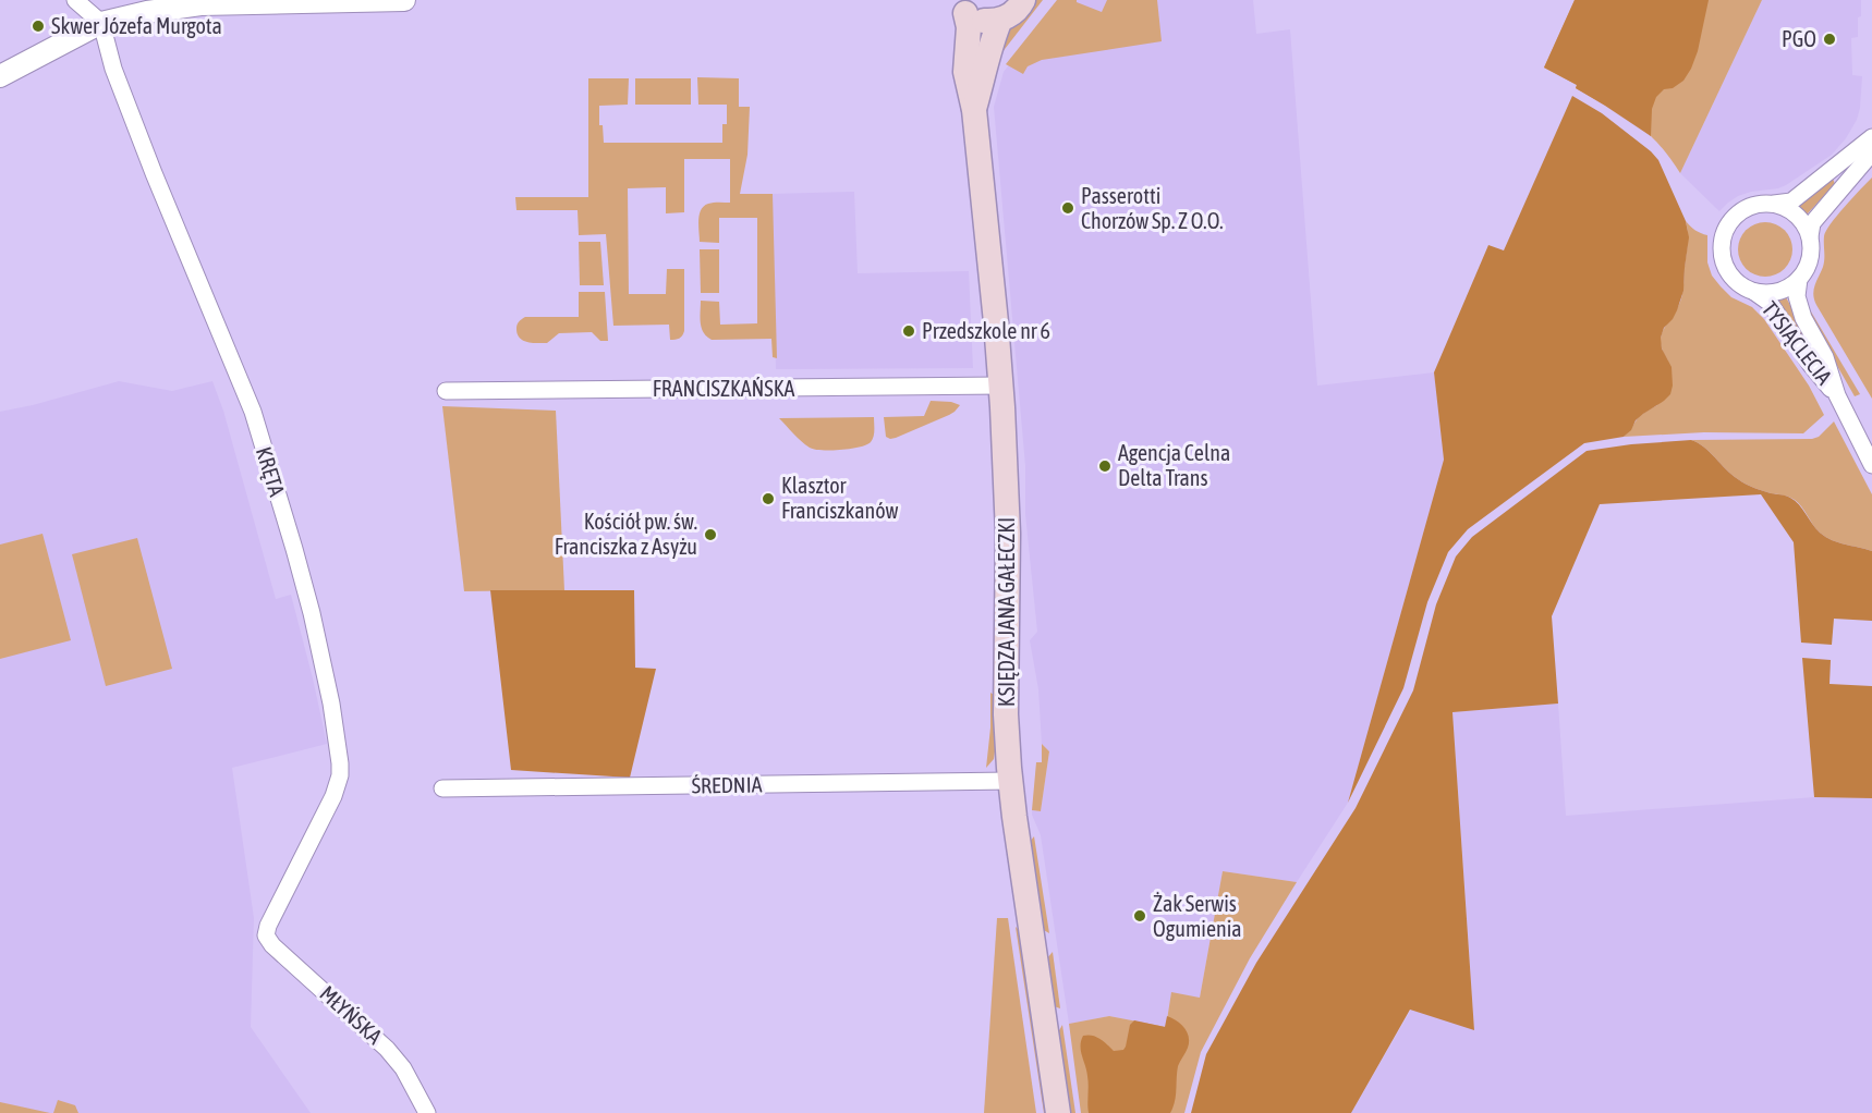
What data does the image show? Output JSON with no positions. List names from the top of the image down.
{
  "streets": {
    "main road": ["KSIĘDZA JANA GAŁECZKI"],
    "street": [
      "TYSIĄCLECIA",
      "FRANCISZKAŃSKA",
      "KRĘTA",
      "ŚREDNIA",
      "MŁYŃSKA"
    ]
  },
  "crossings": [
    ["FRANCISZKAŃSKA", "KSIĘDZA JANA GAŁECZKI"],
    ["KRĘTA", "MŁYŃSKA"],
    ["KSIĘDZA JANA GAŁECZKI", "ŚREDNIA"]
  ],
  "places": [
    "Skwer Józefa Murgota",
    "PGO",
    "Passerotti Chorzów Sp. Z O.O.",
    "Przedszkole nr 6",
    "Agencja Celna Delta Trans",
    "Klasztor Franciszkanów",
    "Kościół pw. św. Franciszka z Asyżu",
    "Żak Serwis Ogumienia"
  ]
}
